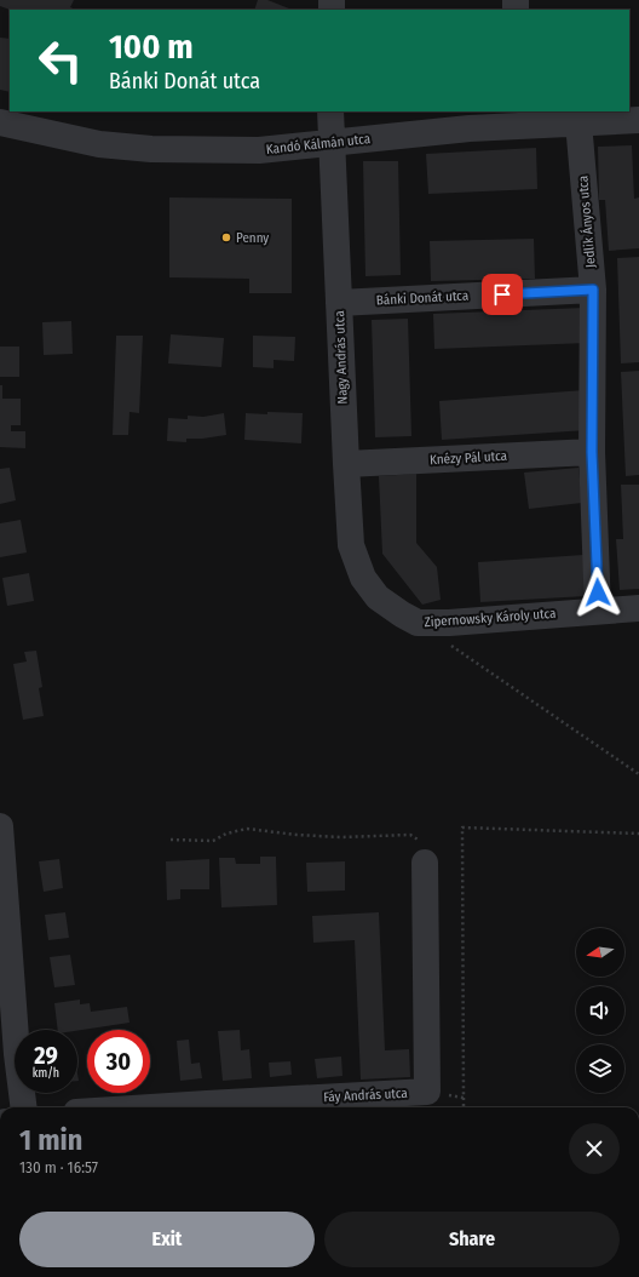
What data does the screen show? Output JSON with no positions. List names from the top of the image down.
{
  "streets": {
    "street": [
      "Kandó Kálmán utca",
      "Jedlik Ányos utca",
      "Bánki Donát utca",
      "Nagy András utca",
      "Knézy Pál utca",
      "Zipernowsky Károly utca",
      "Fáy András utca"
    ]
  },
  "crossings": [
    ["Kandó Kálmán utca", "Jedlik Ányos utca"],
    ["Kandó Kálmán utca", "Nagy András utca"],
    ["Jedlik Ányos utca", "Bánki Donát utca"],
    ["Jedlik Ányos utca", "Knézy Pál utca"],
    ["Jedlik Ányos utca", "Zipernowsky Károly utca"],
    ["Bánki Donát utca", "Nagy András utca"],
    ["Nagy András utca", "Knézy Pál utca"],
    ["Nagy András utca", "Zipernowsky Károly utca"]
  ],
  "places": ["Penny"],
  "north": "left",
  "page": {
    "turn": ["100 m", "Bánki Donát utca"],
    "speed": "29 km/h",
    "limit": "30",
    "heading": ["1 min", "130 m · 16:57"],
    "buttons": ["Exit", "Share"]
  }
}
